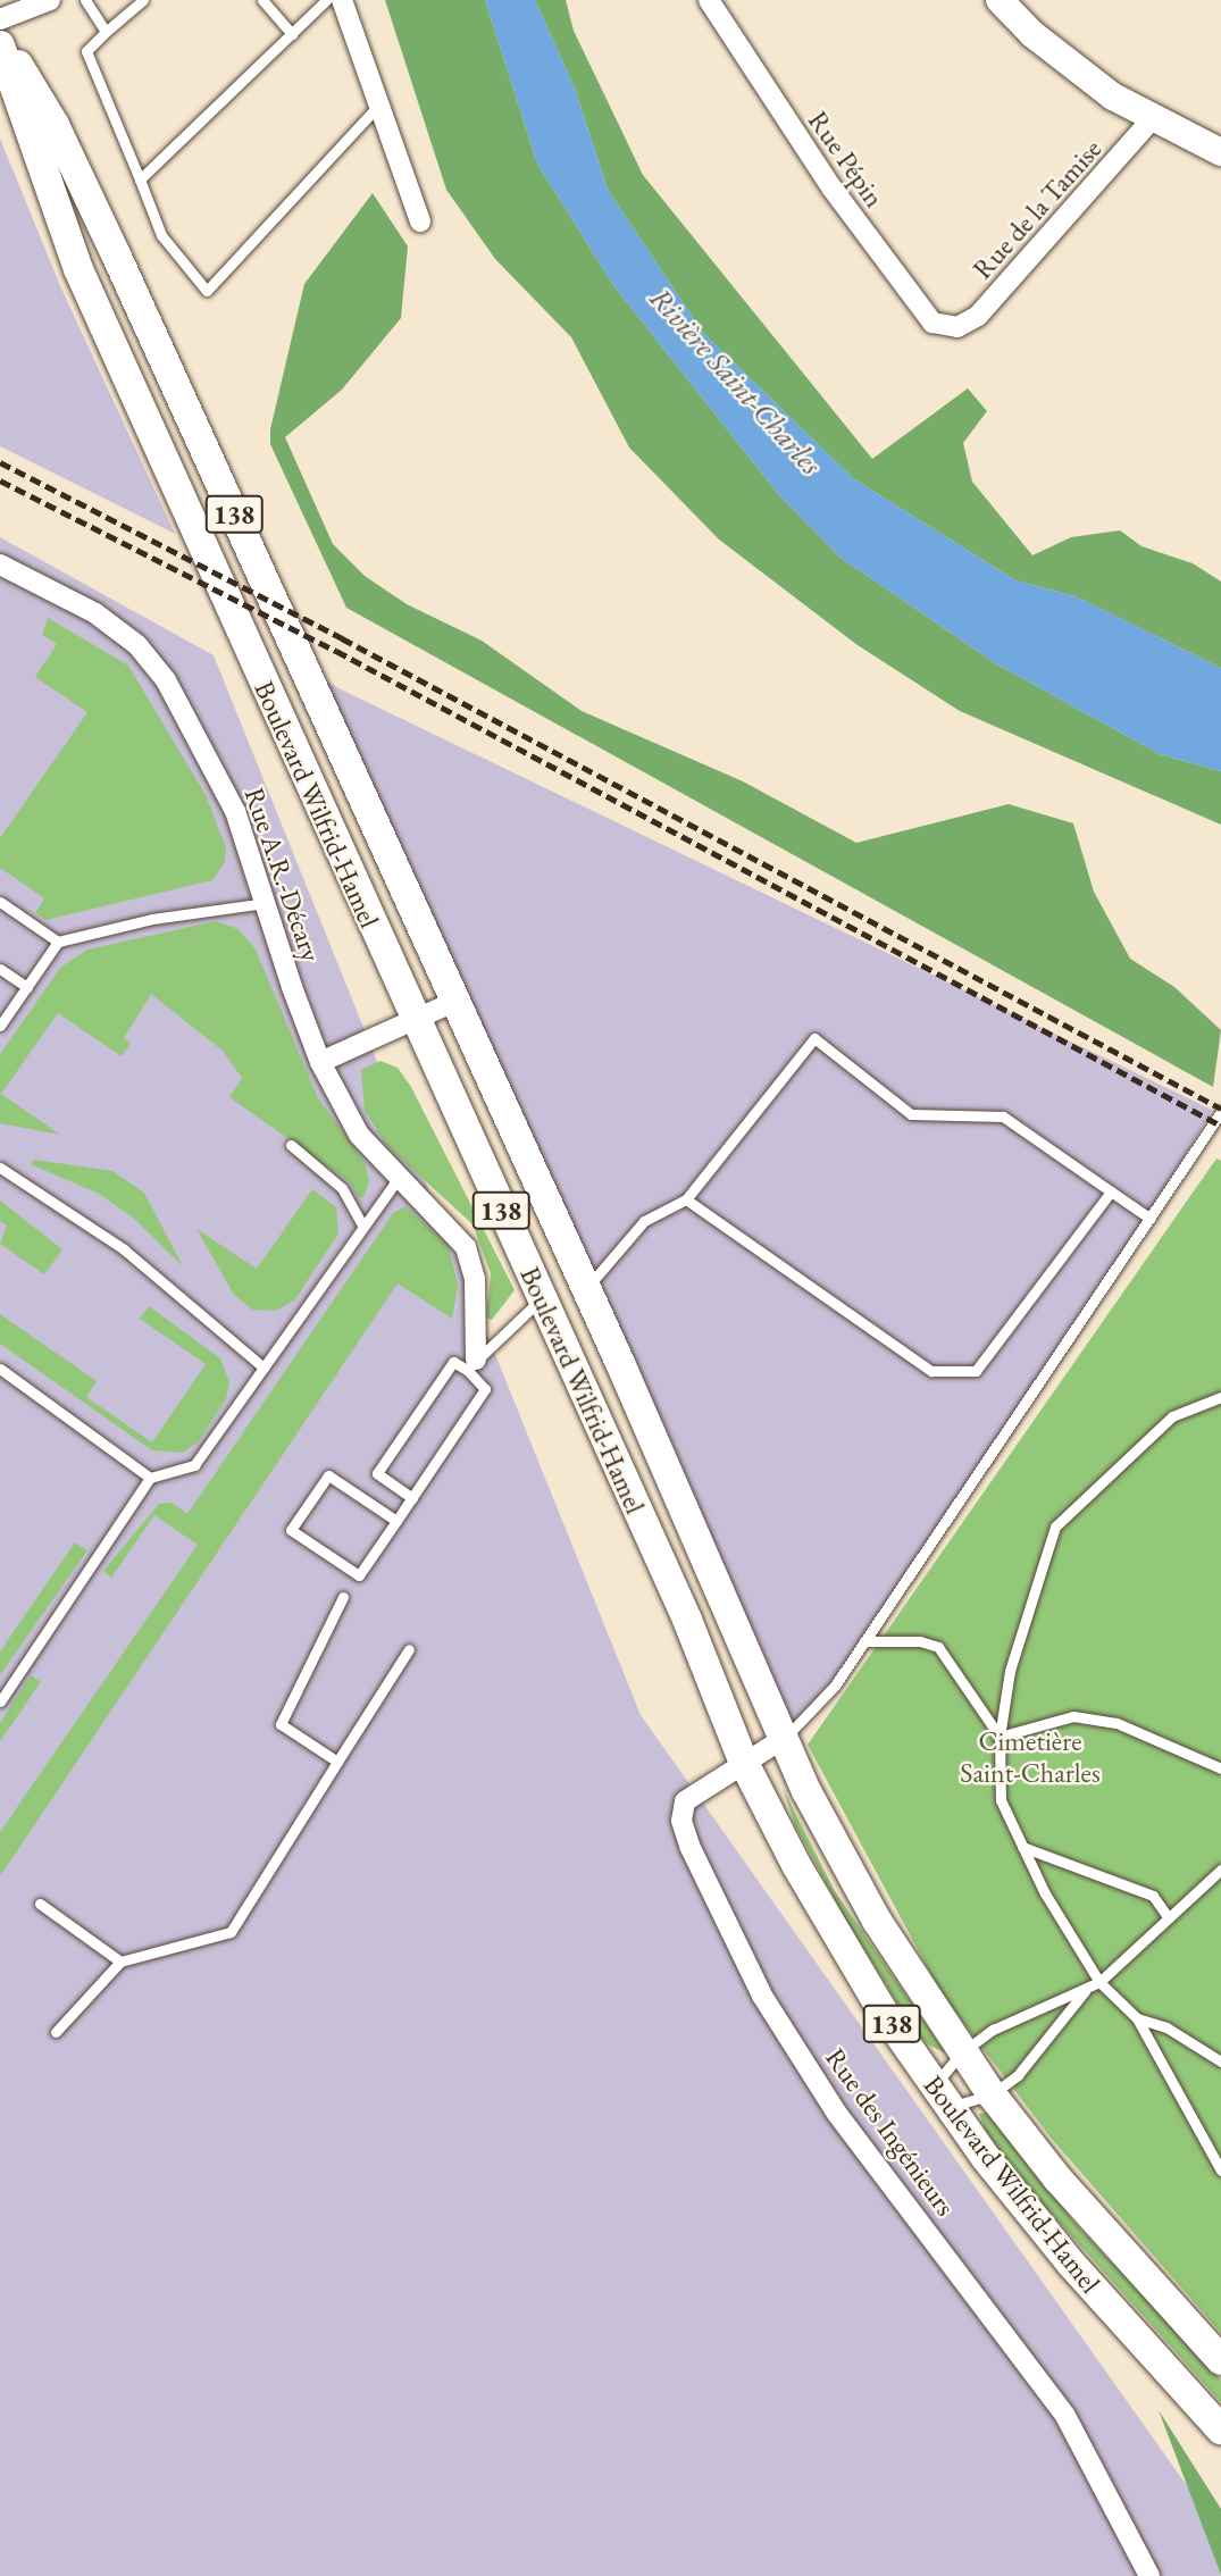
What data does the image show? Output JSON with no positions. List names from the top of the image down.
{
  "streets": {
    "main road": ["138", "Boulevard Wilfrid-Hamel"],
    "street": [
      "Rue Pépin",
      "Rue de la Tamise",
      "Rue A.R.-Décary",
      "Rue des Ingénieurs"
    ]
  },
  "crossings": [
    ["Rue Pépin", "Rue de la Tamise"],
    ["Boulevard Wilfrid-Hamel", "Rue des Ingénieurs"]
  ],
  "water": ["Rivière Saint-Charles"],
  "parks": ["Cimetière Saint-Charles"]
}
